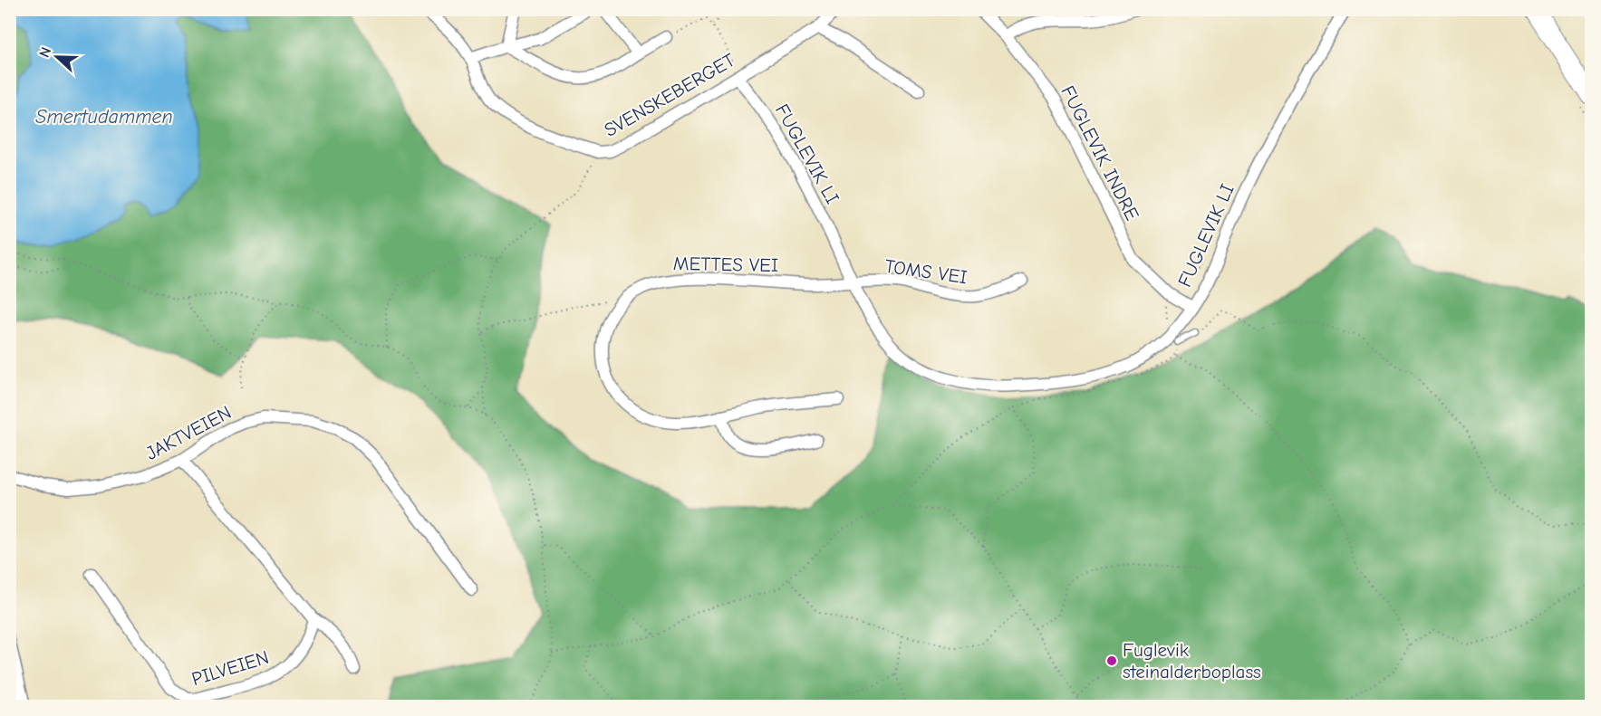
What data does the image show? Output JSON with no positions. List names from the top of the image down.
{
  "streets": {
    "street": [
      "SVENSKEBERGET",
      "FUGLEVIK INDRE",
      "FUGLEVIK LI",
      "METTES VEI",
      "TOMS VEI",
      "JAKTVEIEN",
      "PILVEIEN"
    ]
  },
  "crossings": [
    ["SVENSKEBERGET", "FUGLEVIK LI"],
    ["FUGLEVIK INDRE", "FUGLEVIK LI"],
    ["FUGLEVIK LI", "METTES VEI"],
    ["FUGLEVIK LI", "TOMS VEI"],
    ["METTES VEI", "TOMS VEI"]
  ],
  "water": ["Smertudammen"],
  "places": ["Fuglevik steinalderboplass"],
  "north": "left"
}
